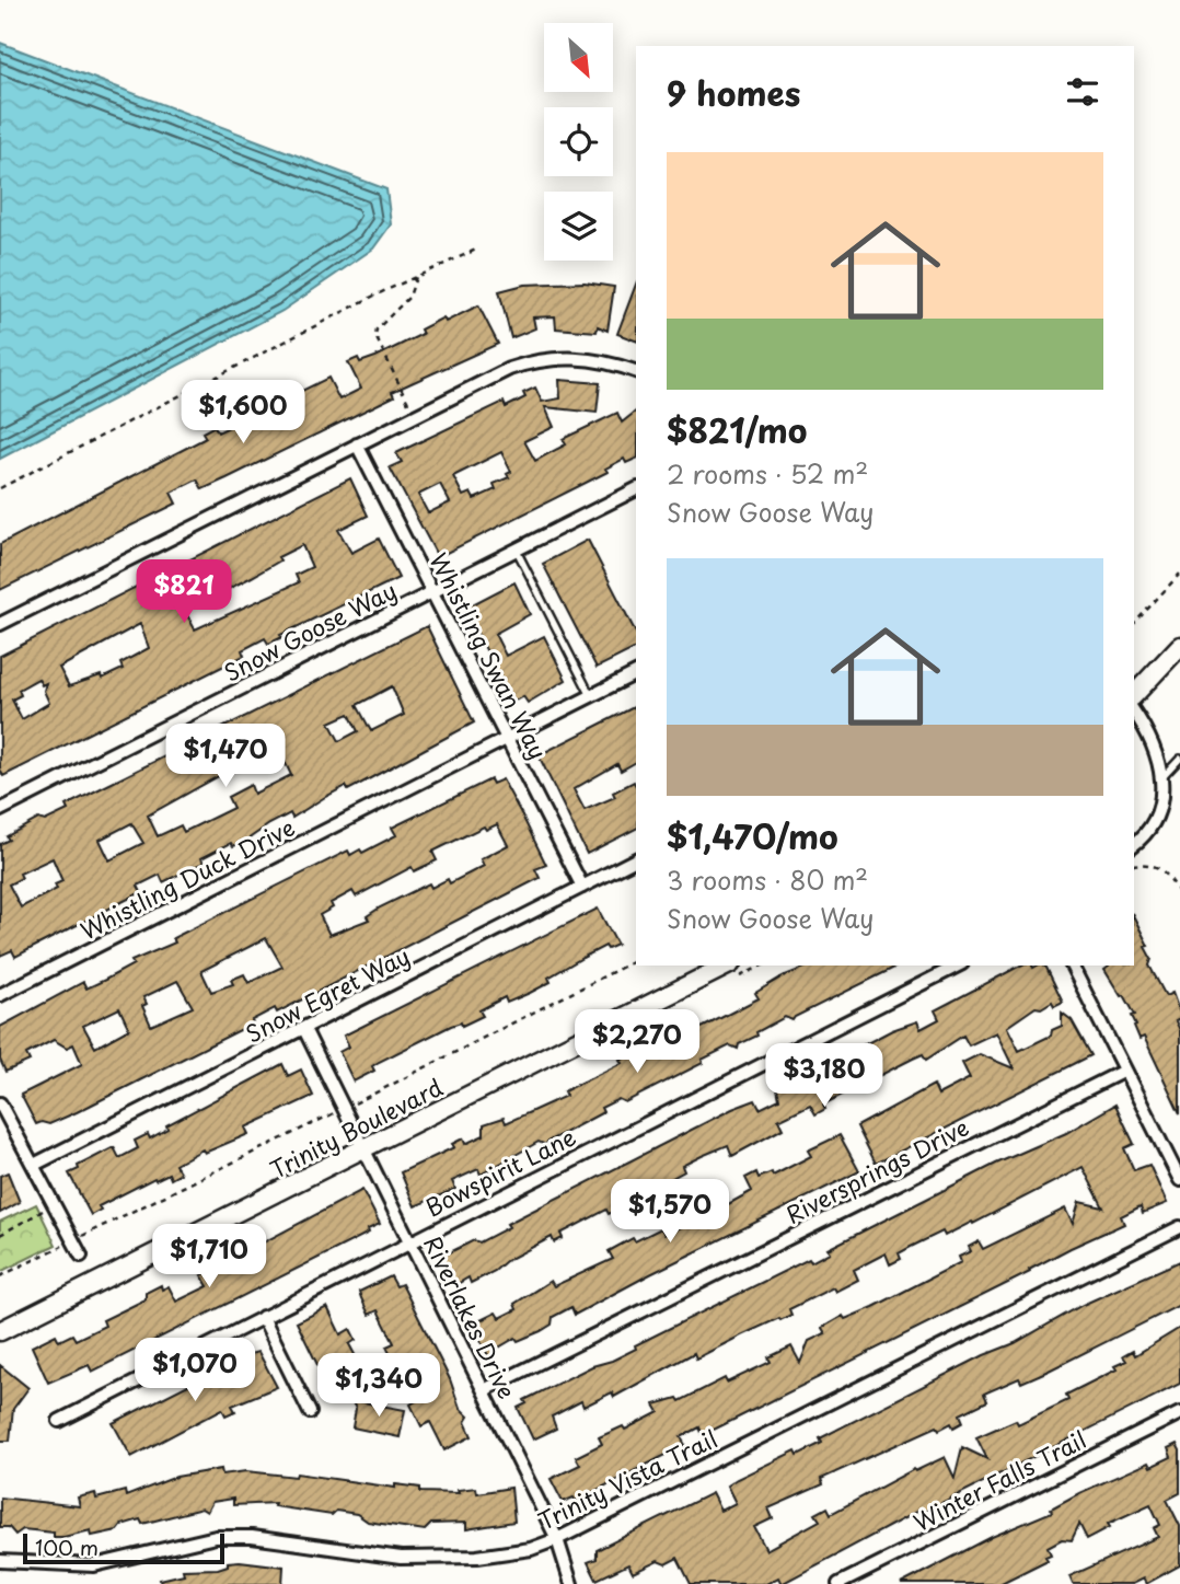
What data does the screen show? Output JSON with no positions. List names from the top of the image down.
{
  "streets": {
    "main road": ["Trinity Boulevard"],
    "street": [
      "Snow Goose Way",
      "Whistling Swan Way",
      "Whistling Duck Drive",
      "Snow Egret Way",
      "Riversprings Drive",
      "Bowspirit Lane",
      "Riverlakes Drive",
      "Trinity Vista Trail",
      "Winter Falls Trail"
    ]
  },
  "crossings": [
    ["Snow Goose Way", "Whistling Swan Way"],
    ["Whistling Swan Way", "Whistling Duck Drive"],
    ["Whistling Swan Way", "Snow Egret Way"],
    ["Snow Egret Way", "Riverlakes Drive"],
    ["Trinity Boulevard", "Riverlakes Drive"],
    ["Riversprings Drive", "Riverlakes Drive"],
    ["Bowspirit Lane", "Riverlakes Drive"],
    ["Riverlakes Drive", "Trinity Vista Trail"]
  ],
  "scale_bar": "100 m",
  "north": "bottom right",
  "page": {
    "heading": "9 homes",
    "list": [
      {
        "name": "$821/mo",
        "note": "2 rooms · 52 m² · Snow Goose Way"
      },
      {
        "name": "$1,470/mo",
        "note": "3 rooms · 80 m² · Snow Goose Way"
      }
    ],
    "price": [
      "$1,600",
      "$821",
      "$1,470",
      "$2,270",
      "$3,180",
      "$1,570",
      "$1,710",
      "$1,070",
      "$1,340"
    ],
    "scale": "100 m"
  }
}
